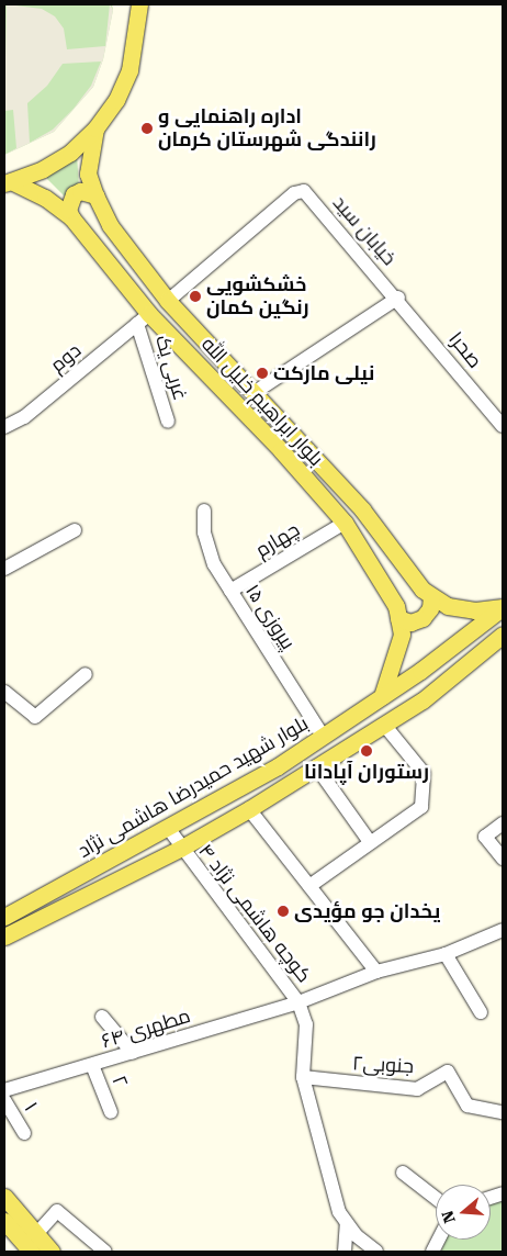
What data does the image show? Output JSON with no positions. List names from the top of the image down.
{
  "streets": {
    "main road": ["بلوار ابراهیم خلیل الله", "بلوار شهید حمیدرضا هاشمی نژاد"],
    "street": [
      "خیابان سید",
      "صحرا",
      "دوم",
      "غربی یک",
      "چهارم",
      "پیروزی ۱۵",
      "کوچه هاشمی نژاد ۴",
      "مطهری ۶۴",
      "جنوبی۲",
      "۲",
      "۱"
    ]
  },
  "crossings": [
    ["خیابان سید", "صحرا"],
    ["خیابان سید", "بلوار ابراهیم خلیل الله"],
    ["دوم", "غربی یک"],
    ["دوم", "بلوار ابراهیم خلیل الله"],
    ["غربی یک", "بلوار ابراهیم خلیل الله"],
    ["بلوار ابراهیم خلیل الله", "چهارم"],
    ["بلوار ابراهیم خلیل الله", "بلوار شهید حمیدرضا هاشمی نژاد"],
    ["چهارم", "پیروزی ۱۵"],
    ["پیروزی ۱۵", "بلوار شهید حمیدرضا هاشمی نژاد"],
    ["بلوار شهید حمیدرضا هاشمی نژاد", "کوچه هاشمی نژاد ۴"],
    ["کوچه هاشمی نژاد ۴", "مطهری ۶۴"],
    ["کوچه هاشمی نژاد ۴", "جنوبی۲"],
    ["مطهری ۶۴", "۲"]
  ],
  "places": [
    "اداره راهنمایی و رانندگی شهرستان کرمان",
    "خشکشویی رنگین کمان",
    "نیلی مارکت",
    "رستوران آپادانا",
    "یخدان جو مؤیدی"
  ],
  "north": "left"
}
